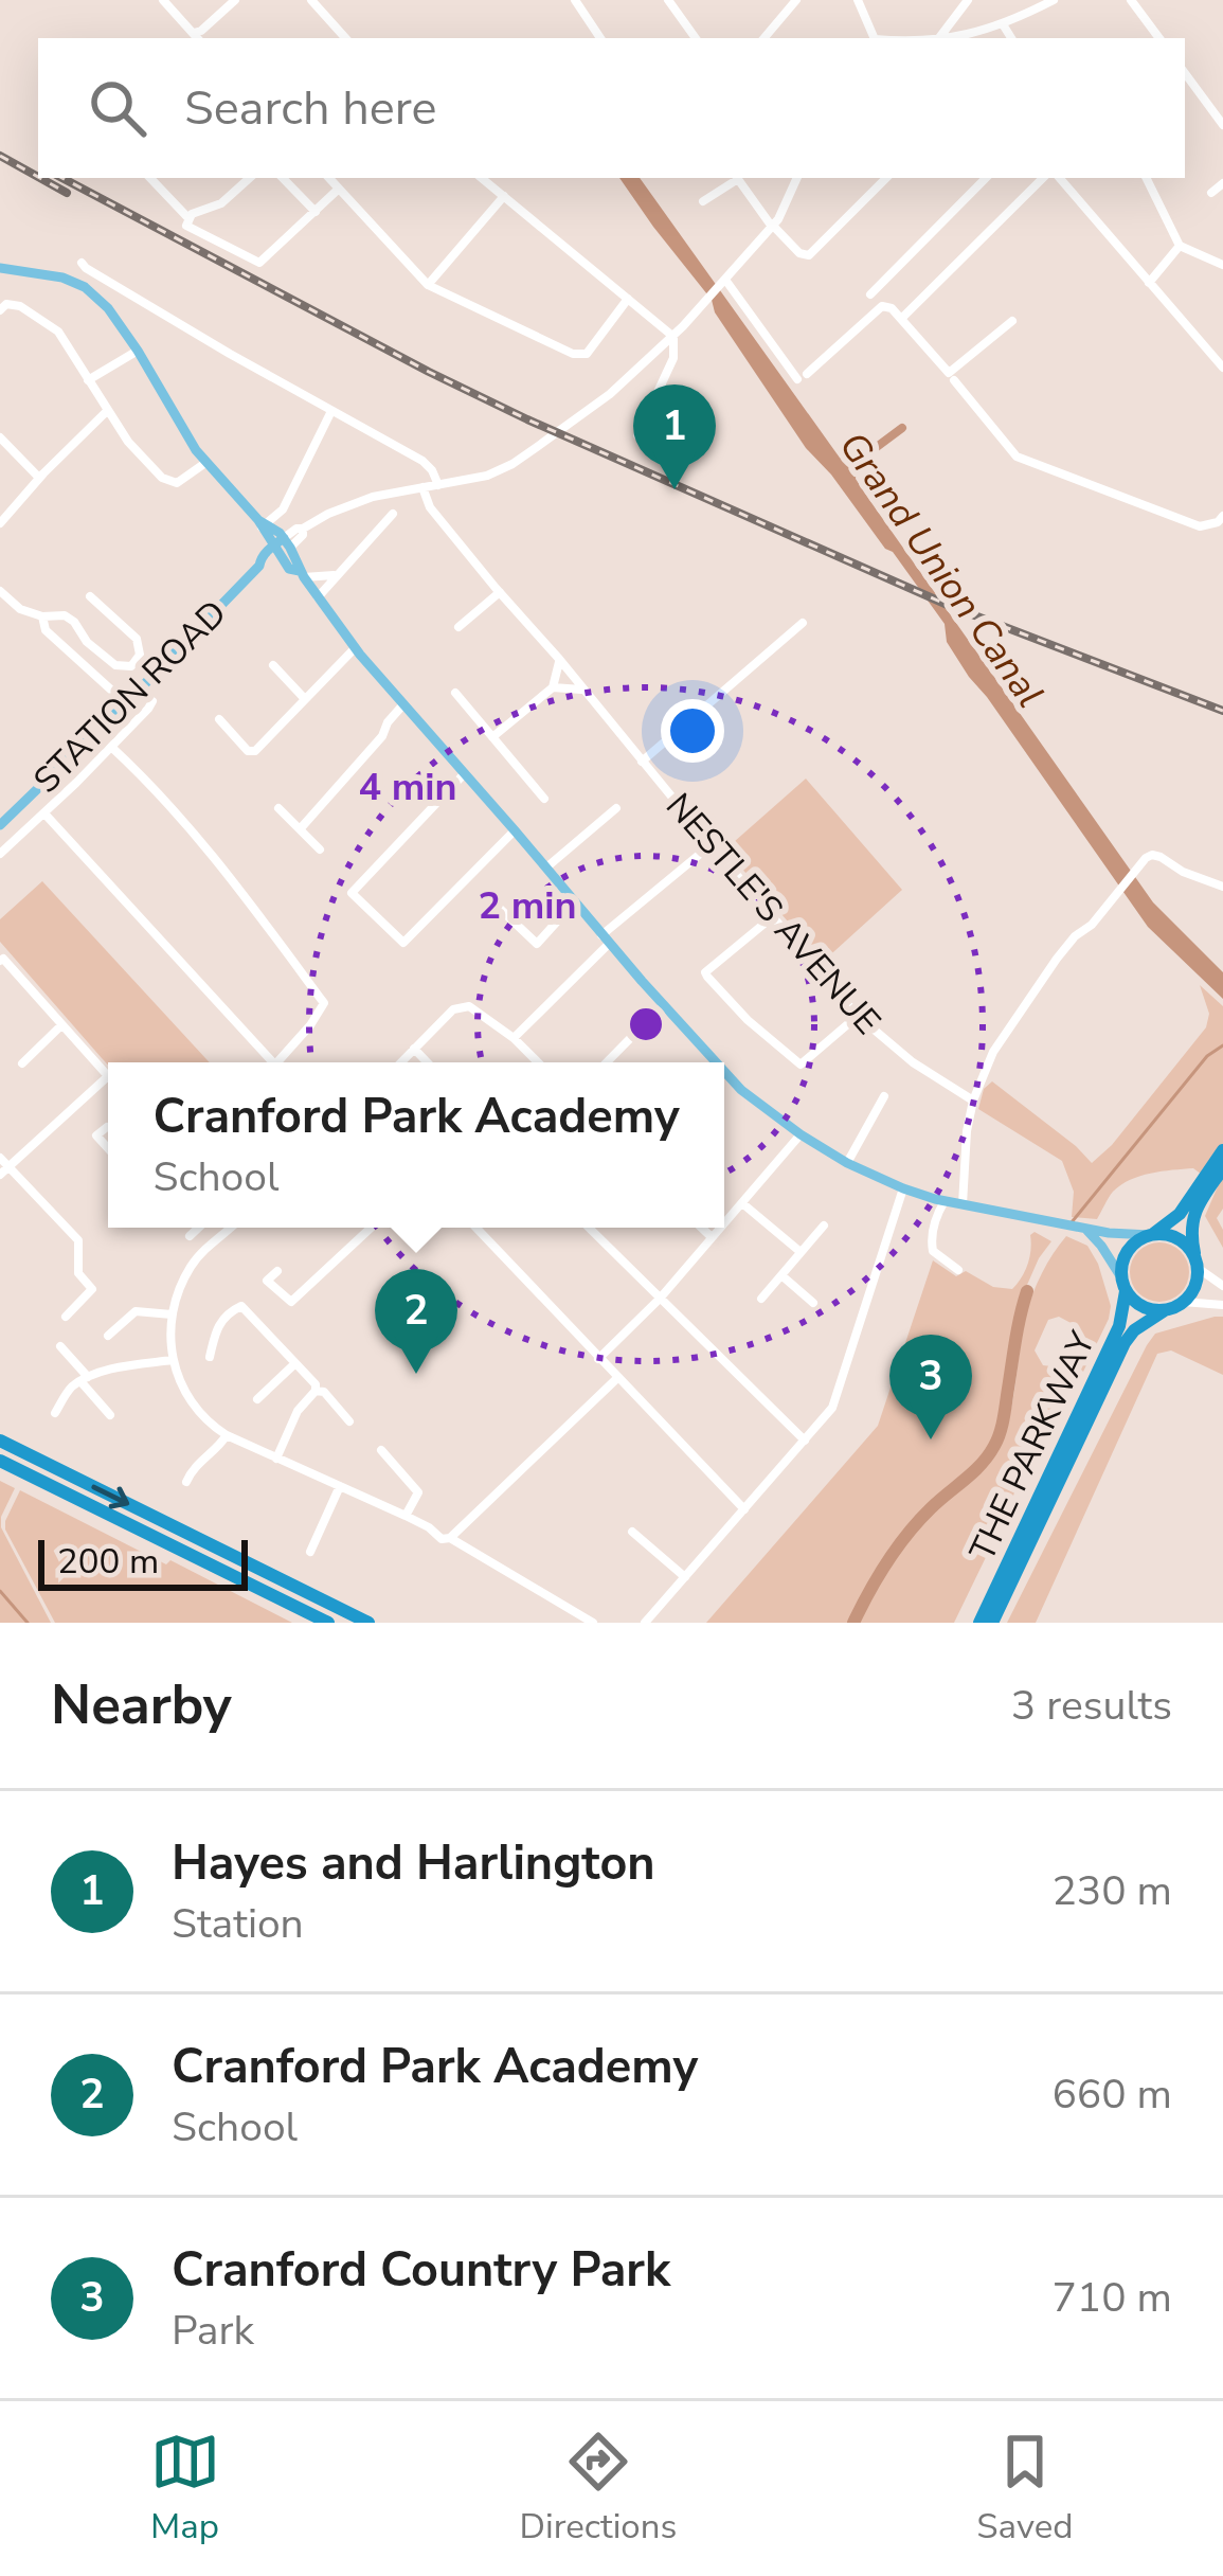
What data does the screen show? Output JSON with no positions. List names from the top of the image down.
{
  "streets": {
    "highway": ["THE PARKWAY"],
    "main road": ["STATION ROAD"],
    "street": ["NESTLE'S AVENUE"]
  },
  "crossings": [
    ["STATION ROAD", "NESTLE'S AVENUE"]
  ],
  "water": ["Grand Union Canal"],
  "scale_bar": "200 m",
  "page": {
    "search": "Search here",
    "pins": ["1", "2", "3"],
    "popup": ["Cranford Park Academy", "School"],
    "scale": "200 m",
    "heading": ["Nearby", "3 results"],
    "list": [
      {
        "mark": "1",
        "name": "Hayes and Harlington",
        "note": "Station",
        "value": "230 m"
      },
      {
        "mark": "2",
        "name": "Cranford Park Academy",
        "note": "School",
        "value": "660 m"
      },
      {
        "mark": "3",
        "name": "Cranford Country Park",
        "note": "Park",
        "value": "710 m"
      }
    ],
    "nav": ["Map", "Directions", "Saved"]
  },
  "rings": ["4 min", "2 min"]
}
